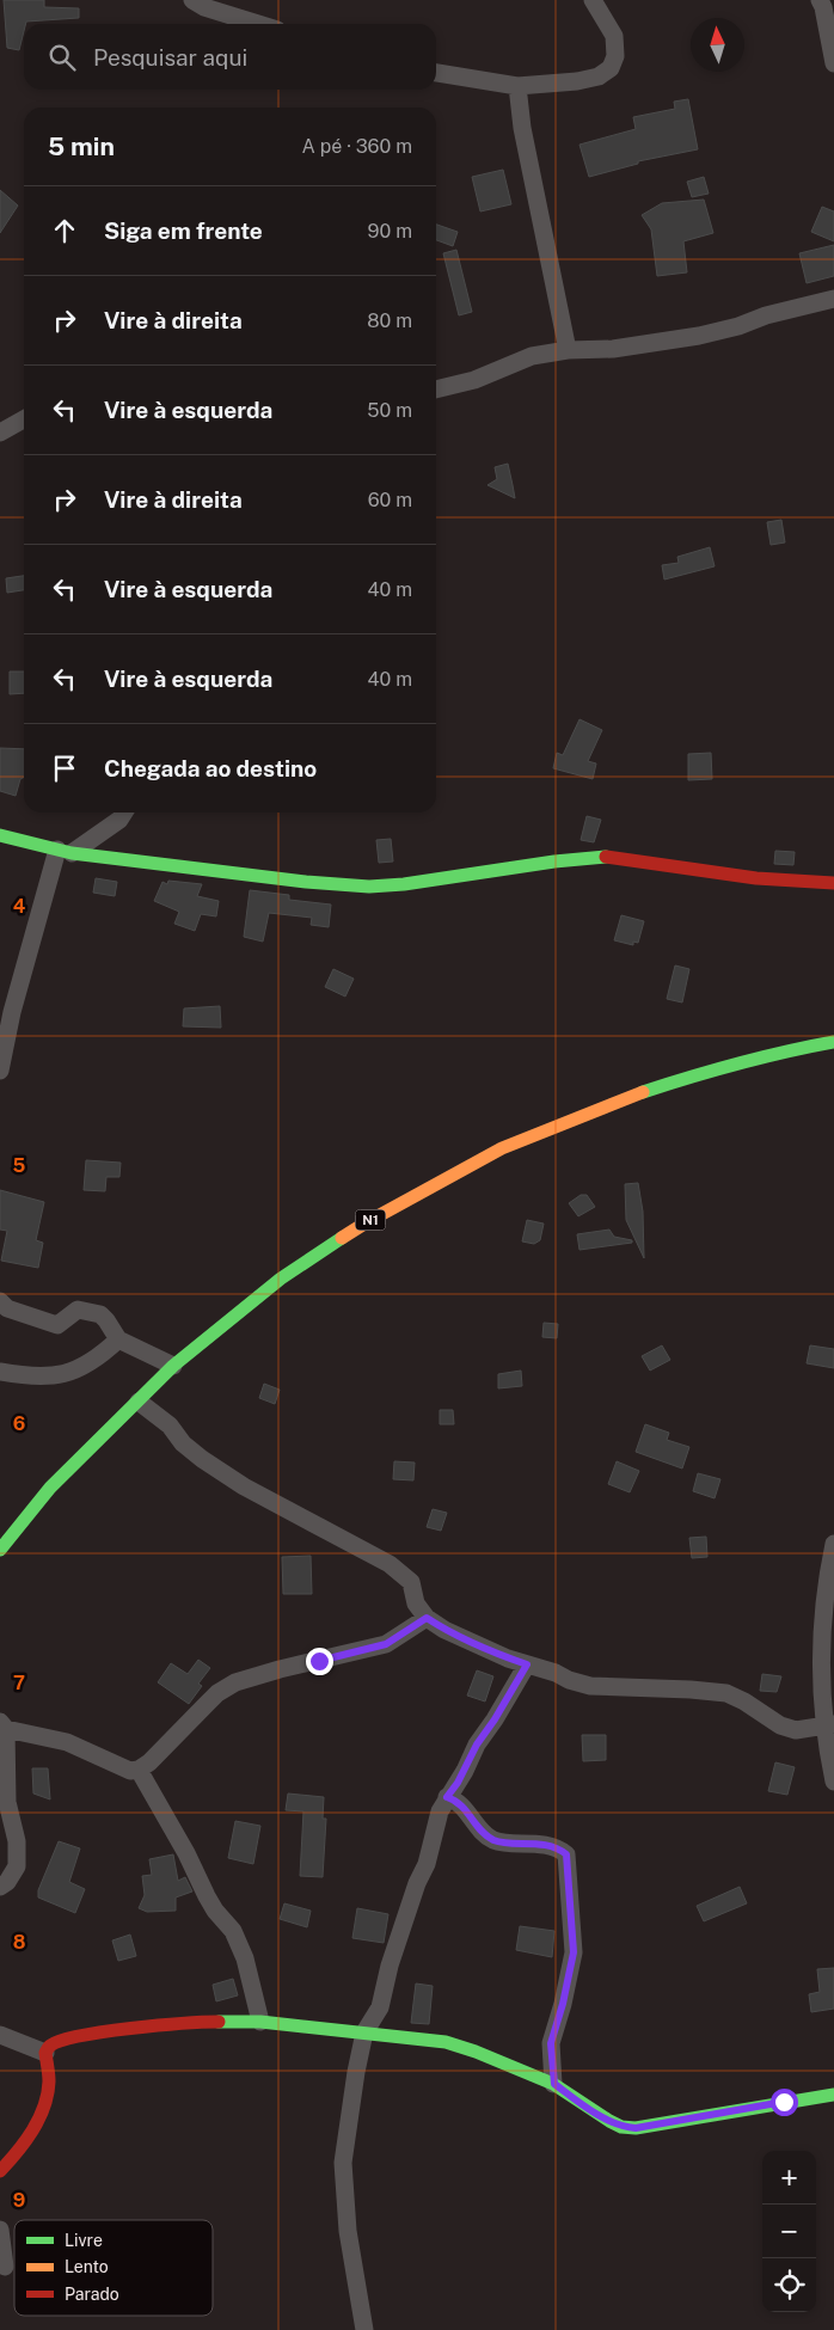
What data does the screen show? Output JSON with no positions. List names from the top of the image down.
{
  "streets": {
    "main road": ["N1"]
  },
  "legend": ["Livre", "Lento", "Parado"],
  "north": "top",
  "page": {
    "search": "Pesquisar aqui",
    "heading": ["5 min", "A pé · 360 m"],
    "list": [
      ["Siga em frente", "90 m"],
      ["Vire à direita", "80 m"],
      ["Vire à esquerda", "50 m"],
      ["Vire à direita", "60 m"],
      ["Vire à esquerda", "40 m"],
      ["Vire à esquerda", "40 m"],
      "Chegada ao destino"
    ],
    "map_buttons": ["+", "−"]
  },
  "grid": {
    "rows": [
      "4",
      "5",
      "6",
      "7",
      "8",
      "9"
    ]
  }
}
